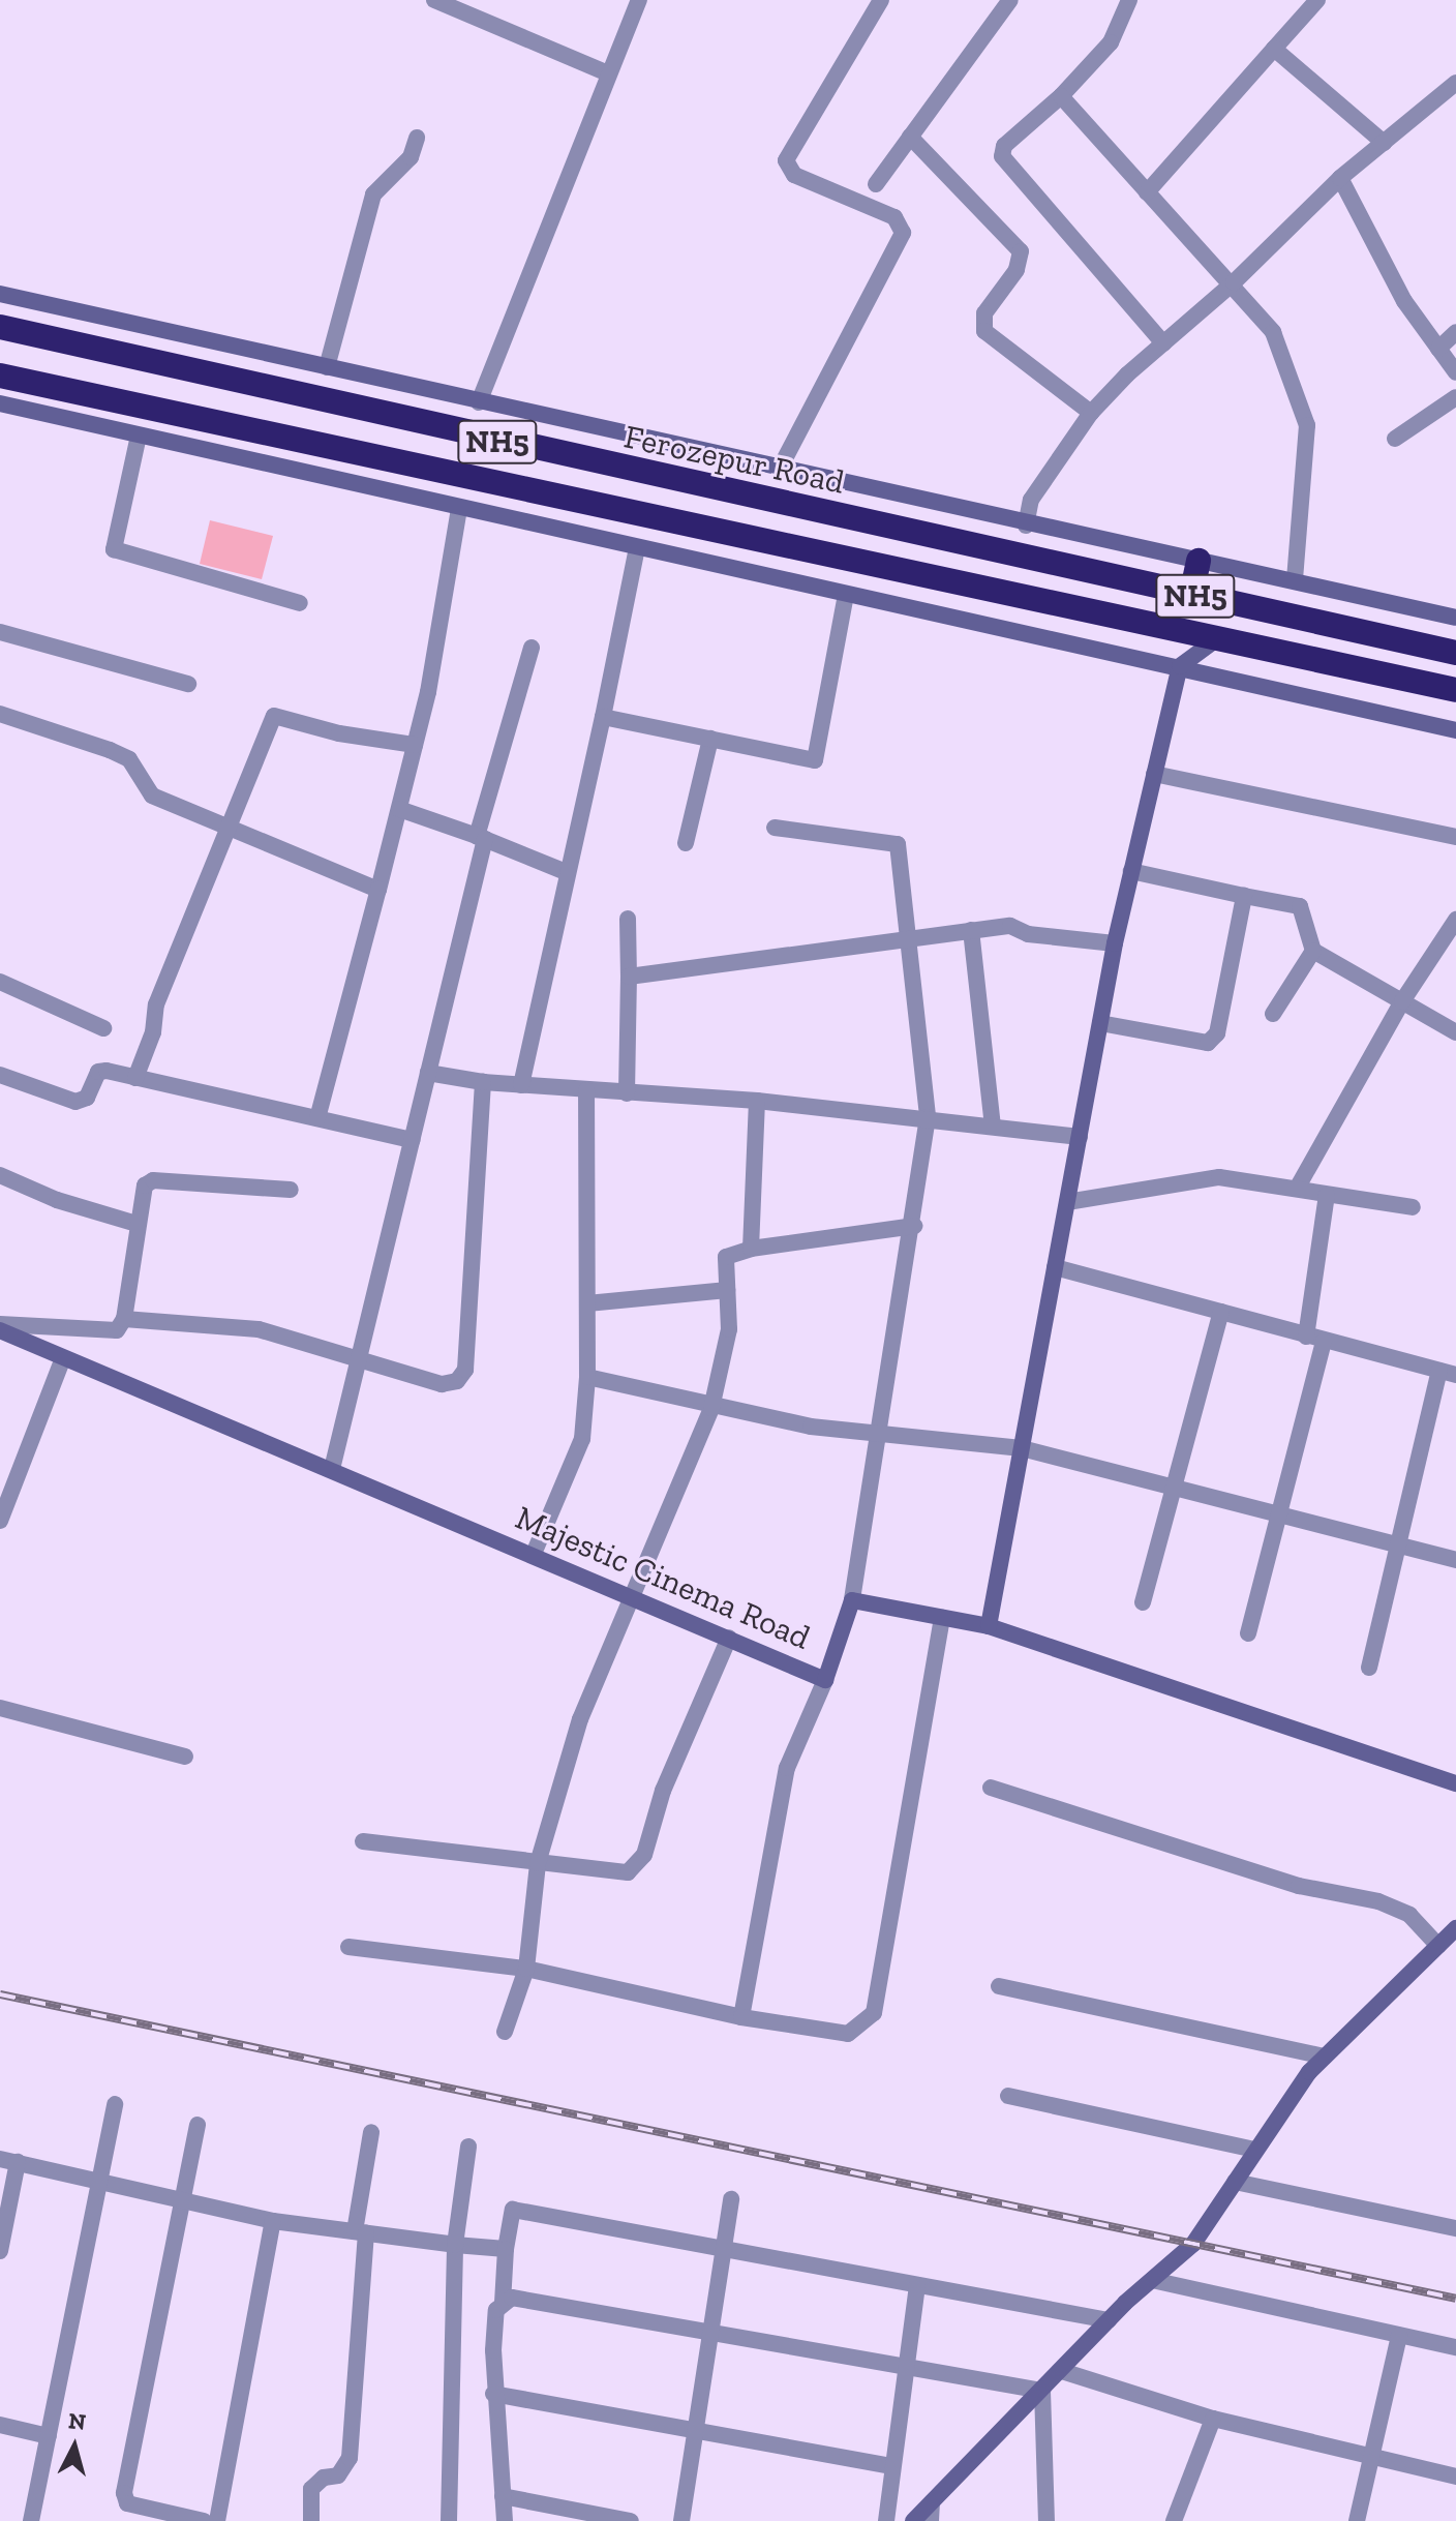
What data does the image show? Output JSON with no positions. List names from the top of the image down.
{
  "streets": {
    "highway": ["NH5", "Ferozepur Road"],
    "street": ["Majestic Cinema Road"]
  },
  "north": "top"
}
